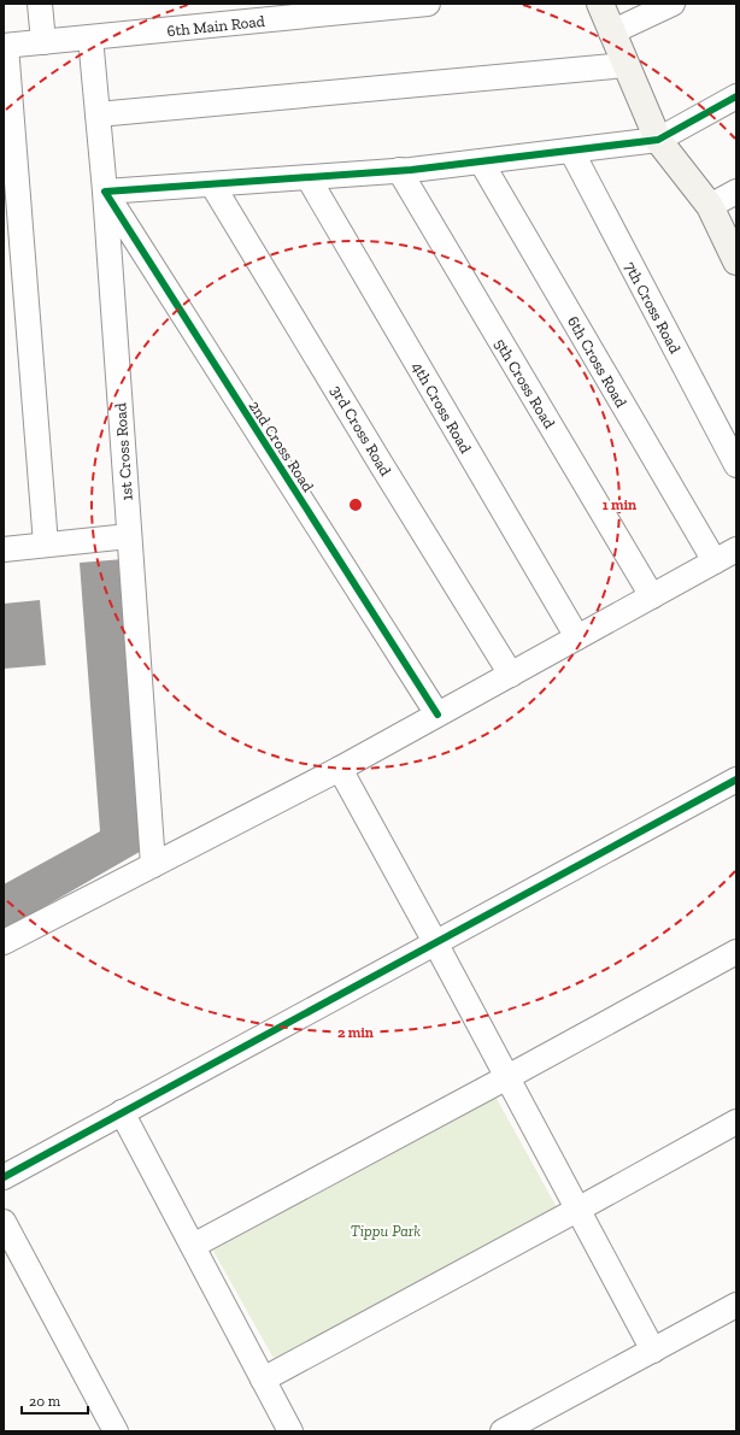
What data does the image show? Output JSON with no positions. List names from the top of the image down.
{
  "streets": {
    "street": [
      "6th Main Road",
      "7th Cross Road",
      "6th Cross Road",
      "5th Cross Road",
      "4th Cross Road",
      "3rd Cross Road",
      "2nd Cross Road",
      "1st Cross Road"
    ]
  },
  "crossings": [
    ["6th Main Road", "1st Cross Road"],
    ["2nd Cross Road", "1st Cross Road"]
  ],
  "parks": ["Tippu Park"],
  "scale_bar": "20 m",
  "rings": ["1 min", "2 min"]
}
